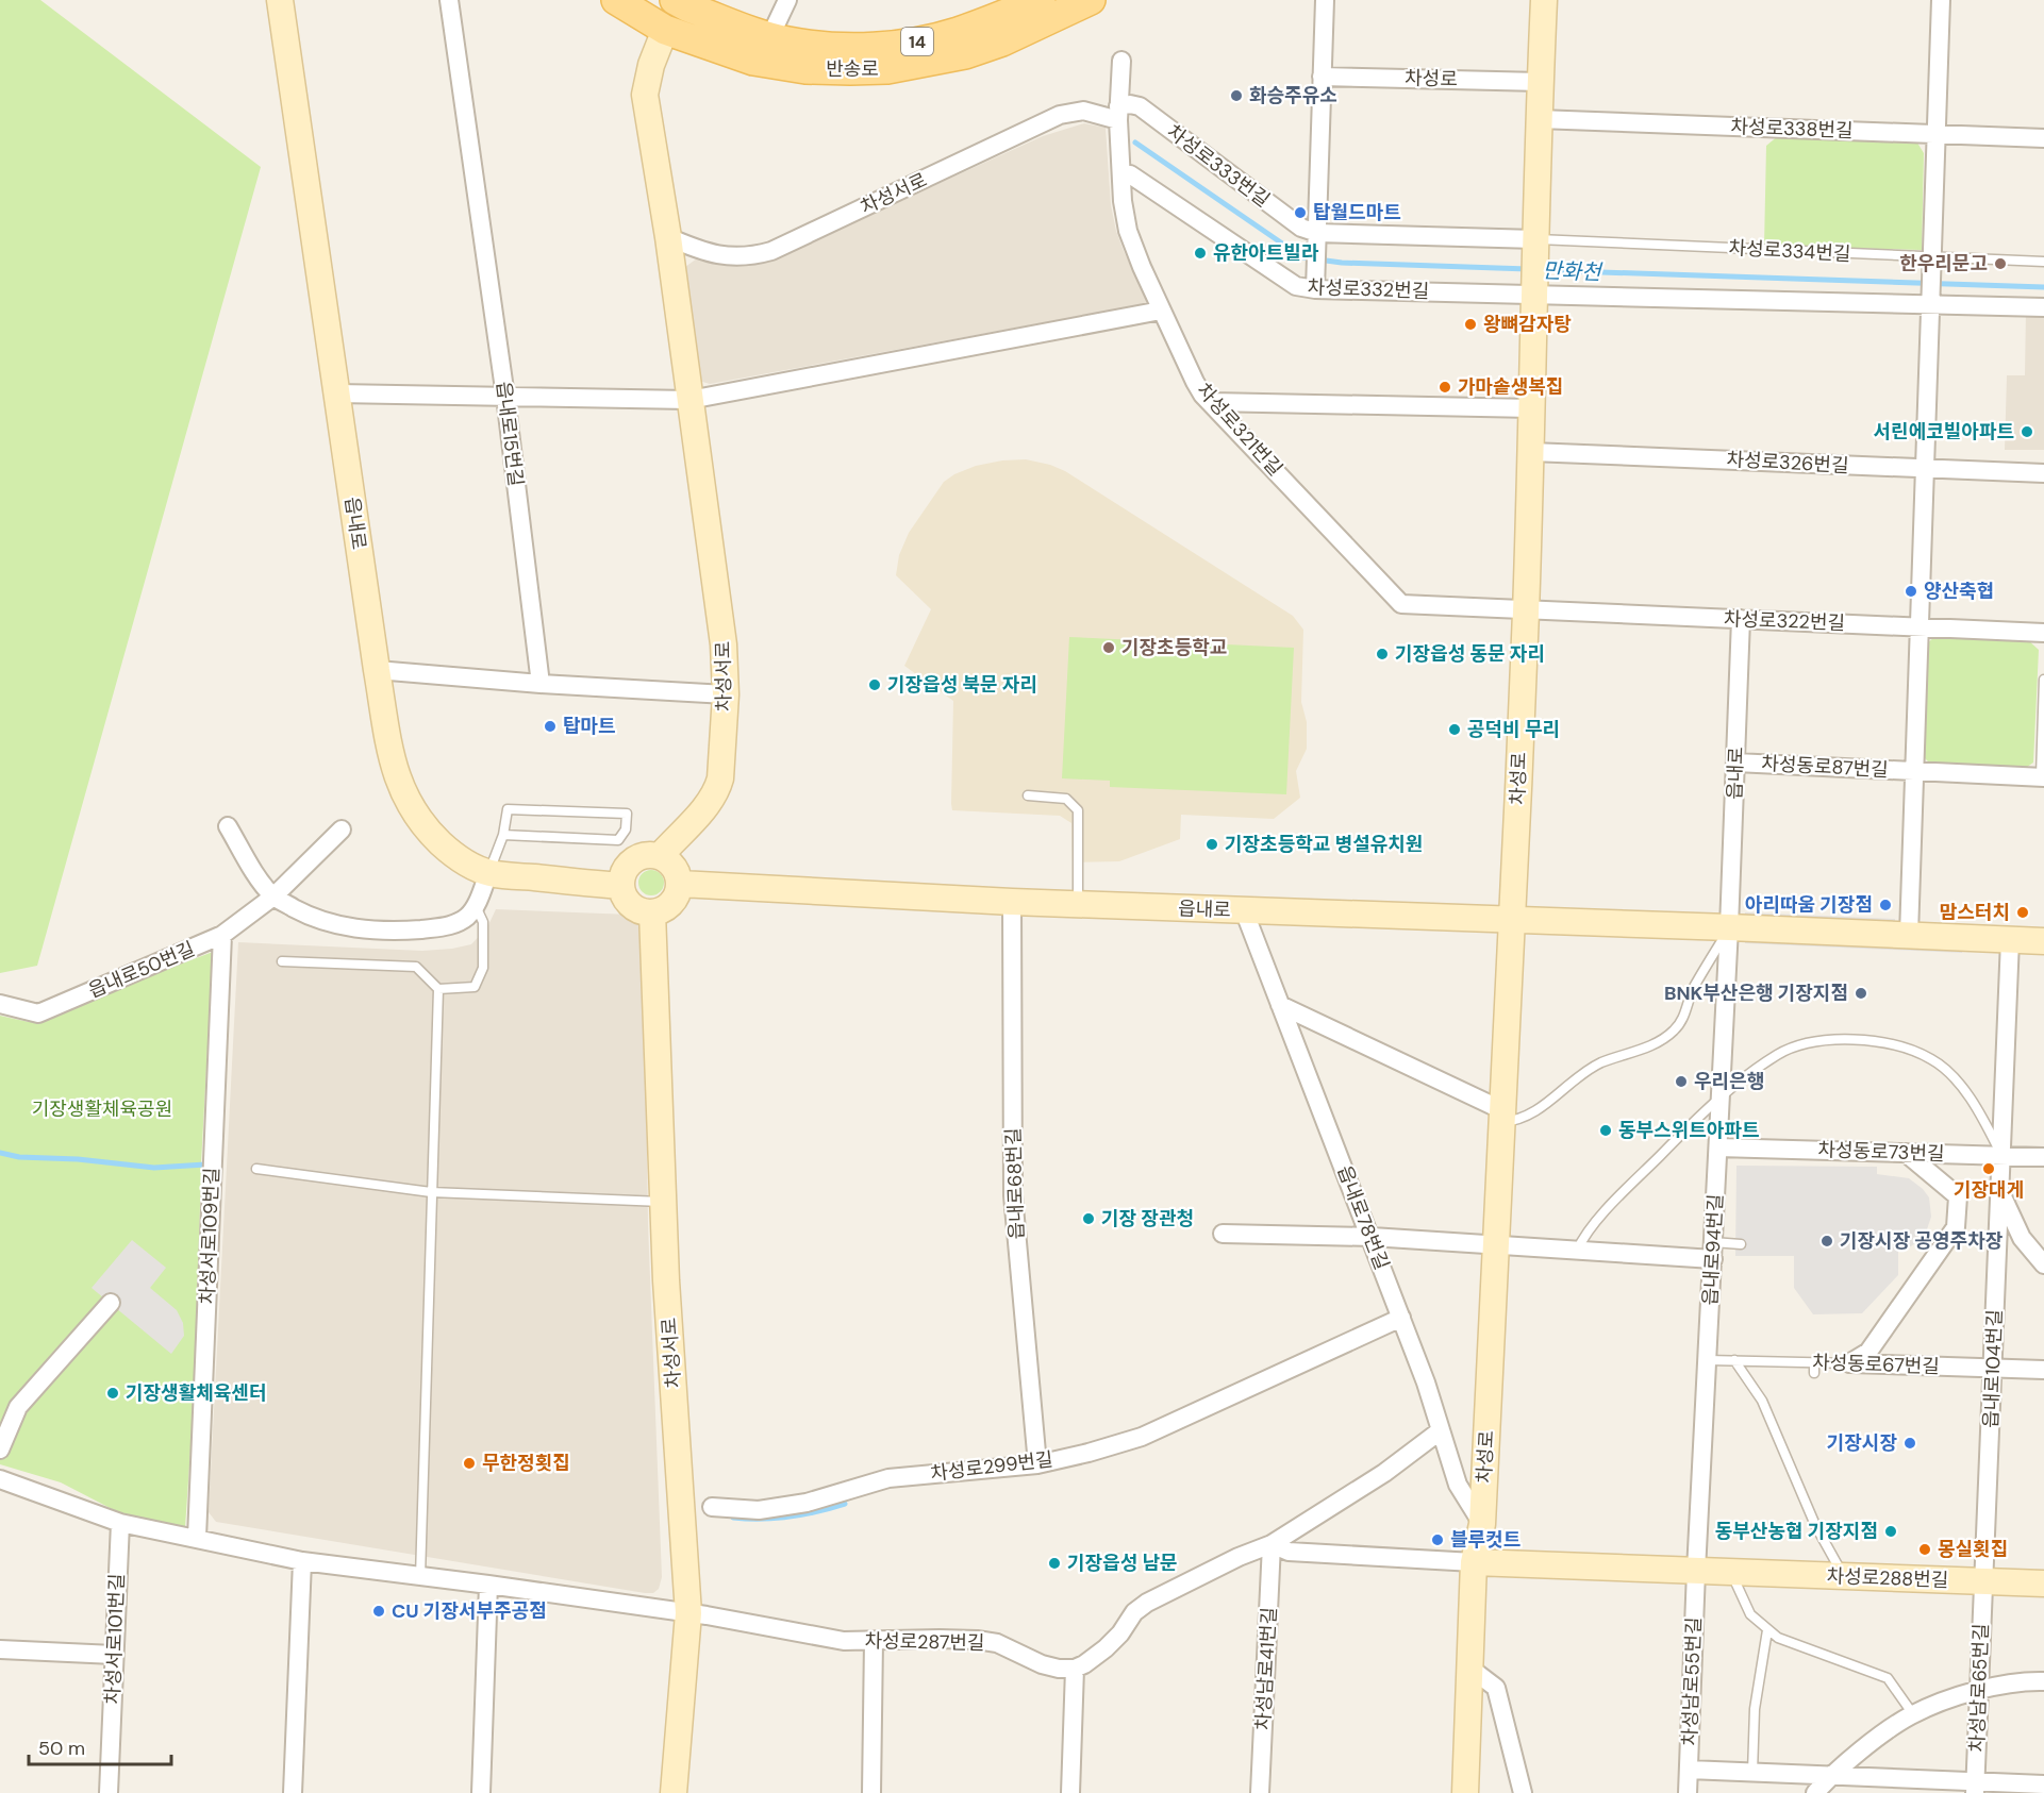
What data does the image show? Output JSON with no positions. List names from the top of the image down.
{
  "streets": {
    "main road": [
      "14",
      "반송로",
      "차성로",
      "차성서로",
      "읍내로",
      "차성로288번길"
    ],
    "street": [
      "차성로338번길",
      "차성로333번길",
      "차성로332번길",
      "차성로321번길",
      "읍내로15번길",
      "차성로326번길",
      "차성로322번길",
      "차성동로87번길",
      "읍내로50번길",
      "차성동로73번길",
      "읍내로68번길",
      "읍내로78번길",
      "차성서로109번길",
      "읍내로94번길",
      "차성동로67번길",
      "읍내로104번길",
      "차성로299번길",
      "차성서로101번길",
      "차성로287번길",
      "차성남로41번길",
      "차성남로55번길",
      "차성남로65번길"
    ],
    "lane": ["차성로334번길"]
  },
  "crossings": [
    ["반송로", "차성서로"],
    ["차성로", "차성로333번길"],
    ["차성로", "차성로334번길"],
    ["차성로", "차성로332번길"],
    ["차성로", "차성로321번길"],
    ["차성로", "차성로326번길"],
    ["차성로", "읍내로"],
    ["차성로", "차성로322번길"],
    ["차성로", "읍내로78번길"],
    ["차성로", "차성로288번길"],
    ["차성로338번길", "차성동로87번길"],
    ["차성로333번길", "차성서로"],
    ["차성로333번길", "차성로334번길"],
    ["차성로333번길", "차성로321번길"],
    ["차성서로", "차성로321번길"],
    ["차성서로", "읍내로"],
    ["차성서로", "차성로287번길"],
    ["차성로334번길", "차성동로87번길"],
    ["차성로332번길", "차성로321번길"],
    ["차성로332번길", "차성동로87번길"],
    ["차성로321번길", "차성로322번길"],
    ["차성로326번길", "차성동로87번길"],
    ["읍내로", "차성로322번길"],
    ["읍내로", "차성동로87번길"],
    ["읍내로", "읍내로68번길"],
    ["읍내로", "읍내로78번길"],
    ["읍내로", "읍내로94번길"],
    ["읍내로", "읍내로104번길"],
    ["차성로322번길", "차성동로87번길"],
    ["읍내로50번길", "차성서로109번길"],
    ["차성동로73번길", "읍내로94번길"],
    ["차성동로73번길", "읍내로104번길"],
    ["읍내로68번길", "차성로299번길"],
    ["읍내로78번길", "차성로299번길"],
    ["읍내로94번길", "차성동로67번길"],
    ["읍내로94번길", "읍내로104번길"],
    ["읍내로94번길", "차성로288번길"],
    ["읍내로94번길", "차성남로55번길"],
    ["차성동로67번길", "읍내로104번길"],
    ["읍내로104번길", "차성로288번길"],
    ["읍내로104번길", "차성남로65번길"],
    ["차성로288번길", "차성남로55번길"],
    ["차성로288번길", "차성남로65번길"]
  ],
  "water": ["만화천"],
  "parks": ["기장생활체육공원"],
  "places": [
    "화승주유소",
    "탑월드마트",
    "유한아트빌라",
    "한우리문고",
    "왕뼈감자탕",
    "가마솥생복집",
    "서린에코빌아파트",
    "양산축협",
    "기장초등학교",
    "기장읍성 동문 자리",
    "기장읍성 북문 자리",
    "탑마트",
    "공덕비 무리",
    "기장초등학교 병설유치원",
    "아리따움 기장점",
    "맘스터치",
    "BNK부산은행 기장지점",
    "우리은행",
    "동부스위트아파트",
    "기장대게",
    "기장 장관청",
    "기장시장 공영주차장",
    "기장생활체육센터",
    "기장시장",
    "무한정횟집",
    "동부산농협 기장지점",
    "블루컷트",
    "몽실횟집",
    "기장읍성 남문",
    "CU 기장서부주공점"
  ],
  "scale_bar": "50 m"
}
